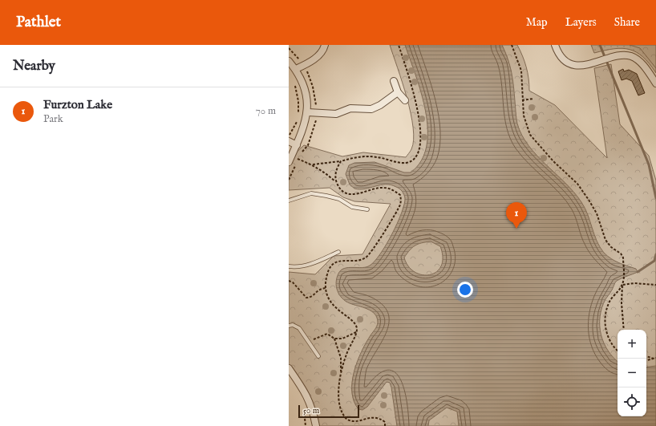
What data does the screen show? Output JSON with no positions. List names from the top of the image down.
{
  "scale_bar": "50 m",
  "page": {
    "header": "Pathlet",
    "nav": ["Map", "Layers", "Share"],
    "heading": "Nearby",
    "list": [
      {
        "mark": "1",
        "name": "Furzton Lake",
        "note": "Park",
        "value": "70 m"
      }
    ],
    "pins": "1",
    "map_buttons": ["+", "−"],
    "scale": "50 m"
  }
}
